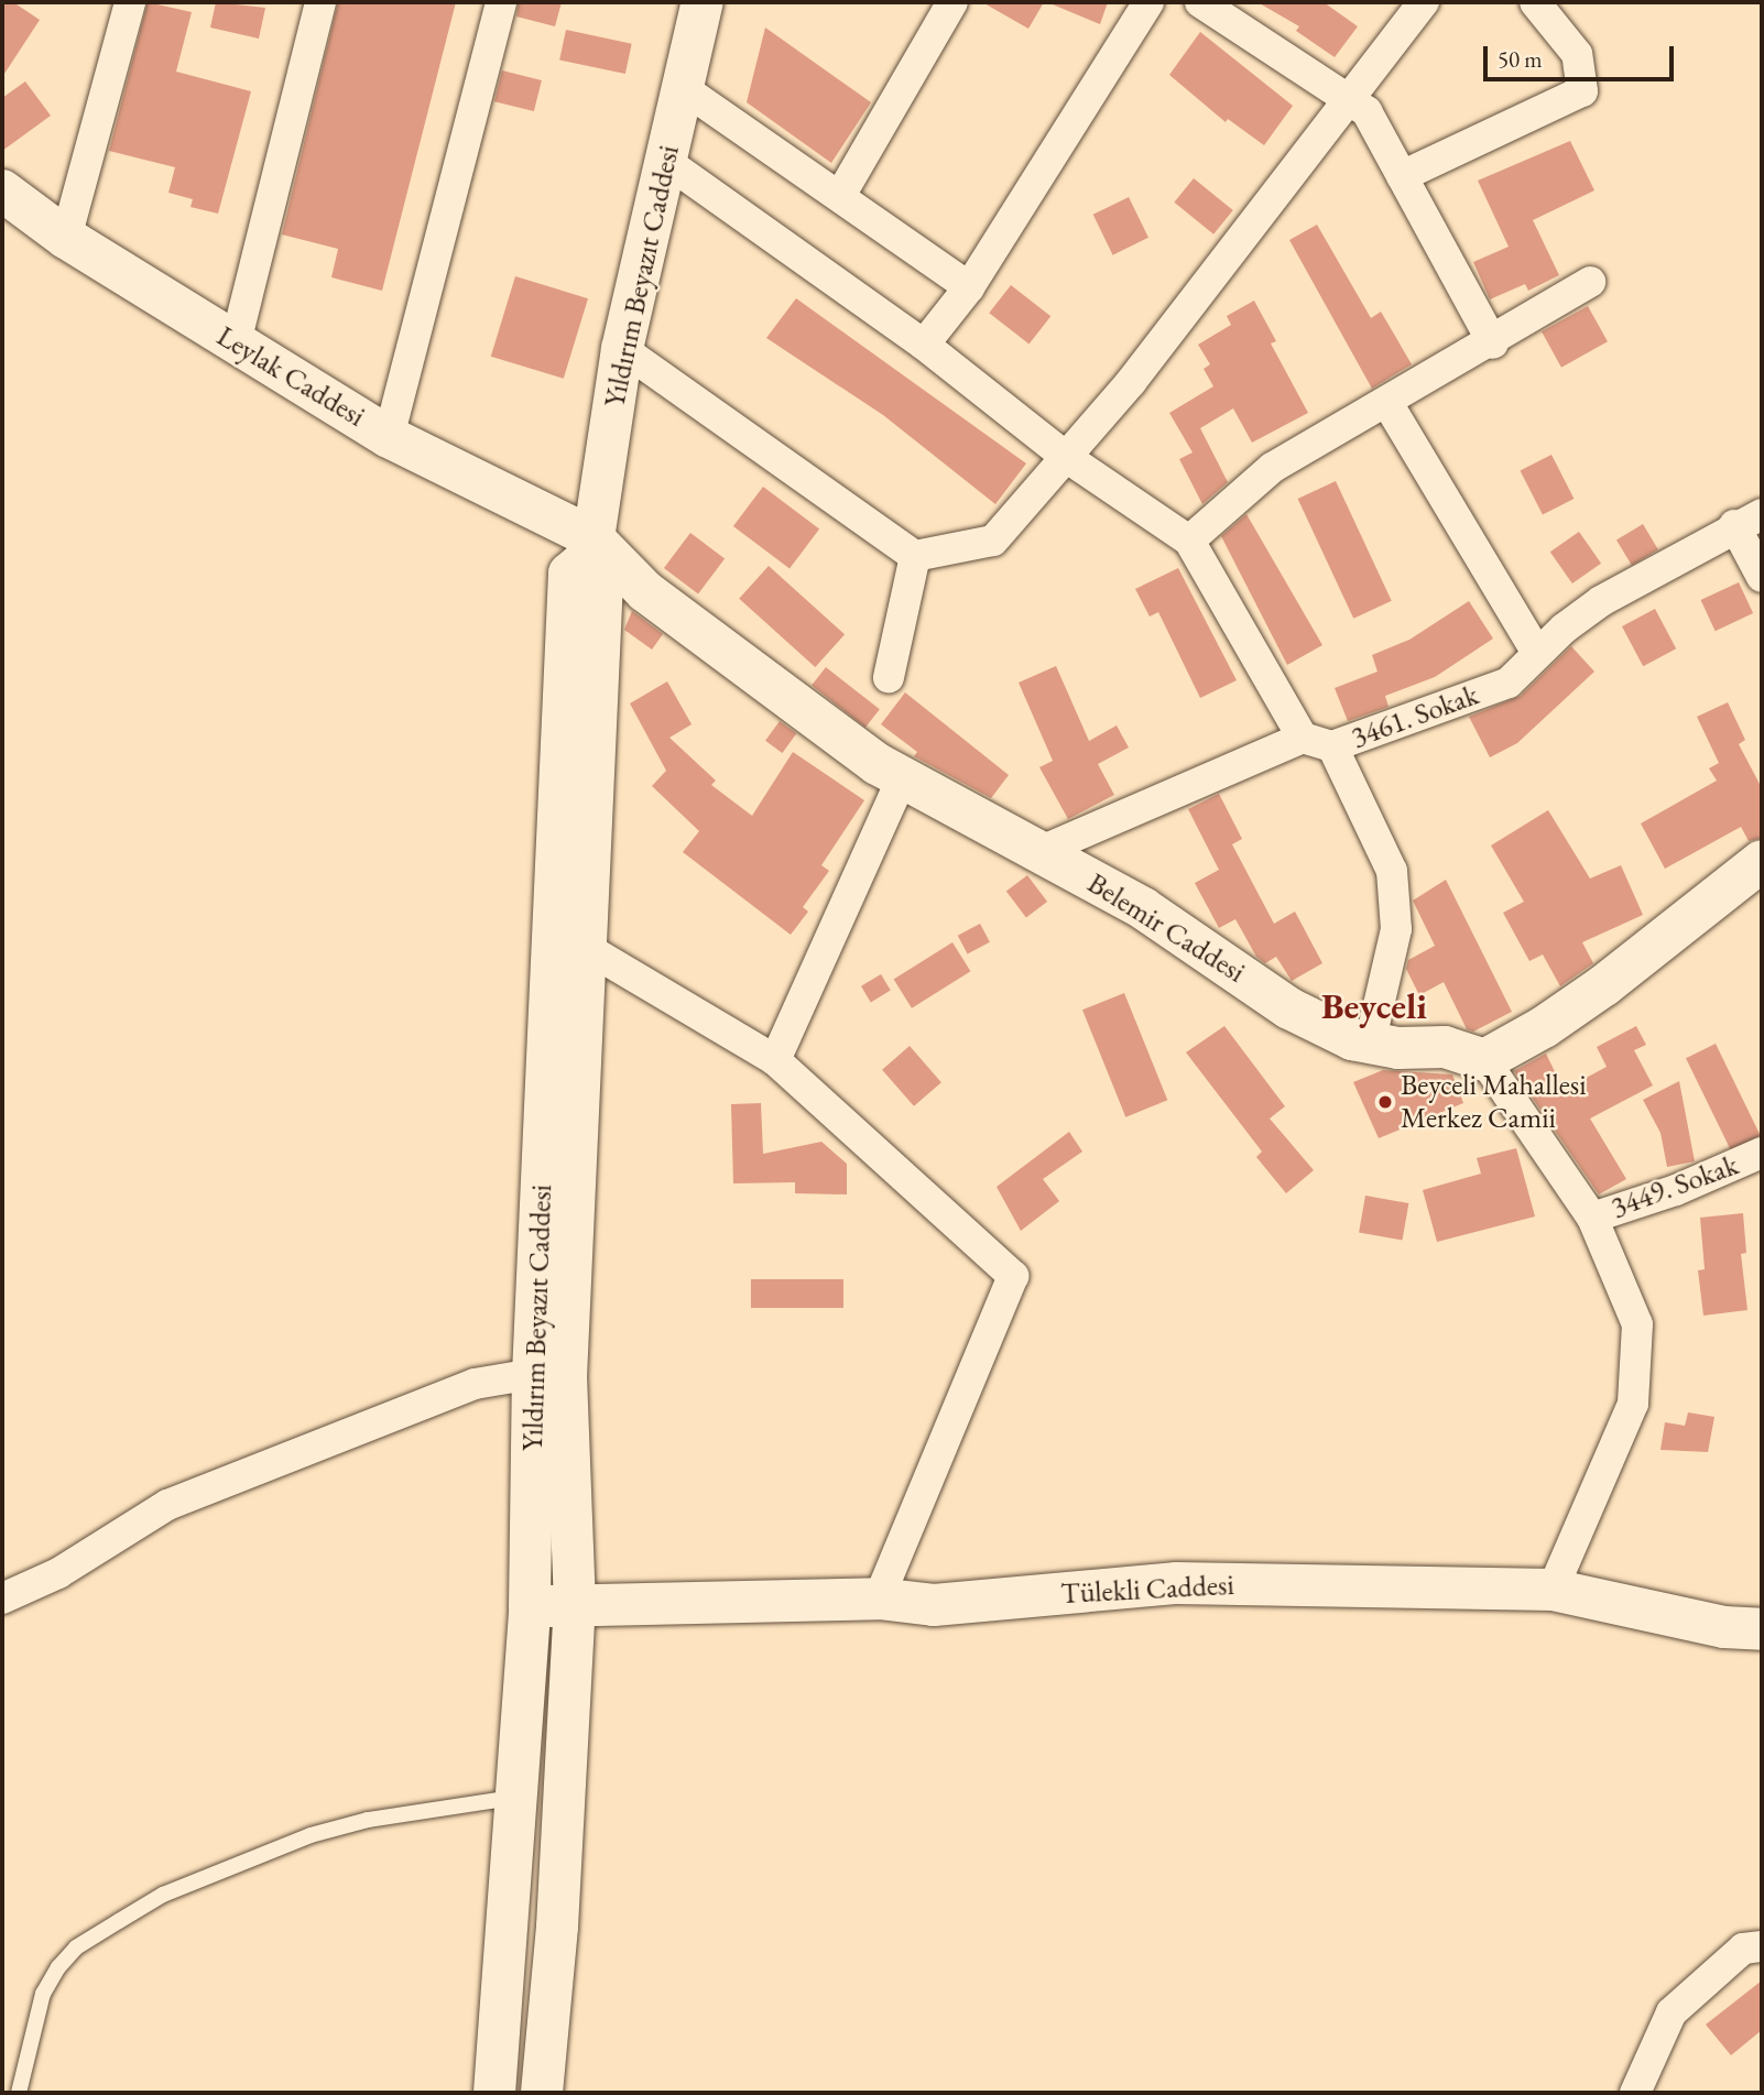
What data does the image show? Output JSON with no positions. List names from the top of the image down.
{
  "streets": {
    "main road": [
      "Yıldırım Beyazıt Caddesi",
      "Leylak Caddesi",
      "Belemir Caddesi",
      "Tülekli Caddesi"
    ],
    "street": ["3461. Sokak", "3449. Sokak"]
  },
  "crossings": [
    ["Yıldırım Beyazıt Caddesi", "Leylak Caddesi"],
    ["Yıldırım Beyazıt Caddesi", "Belemir Caddesi"],
    ["Yıldırım Beyazıt Caddesi", "Tülekli Caddesi"],
    ["Leylak Caddesi", "Belemir Caddesi"],
    ["Belemir Caddesi", "3449. Sokak"]
  ],
  "districts": ["Beyceli"],
  "places": ["Beyceli Mahallesi Merkez Camii"],
  "scale_bar": "50 m"
}
